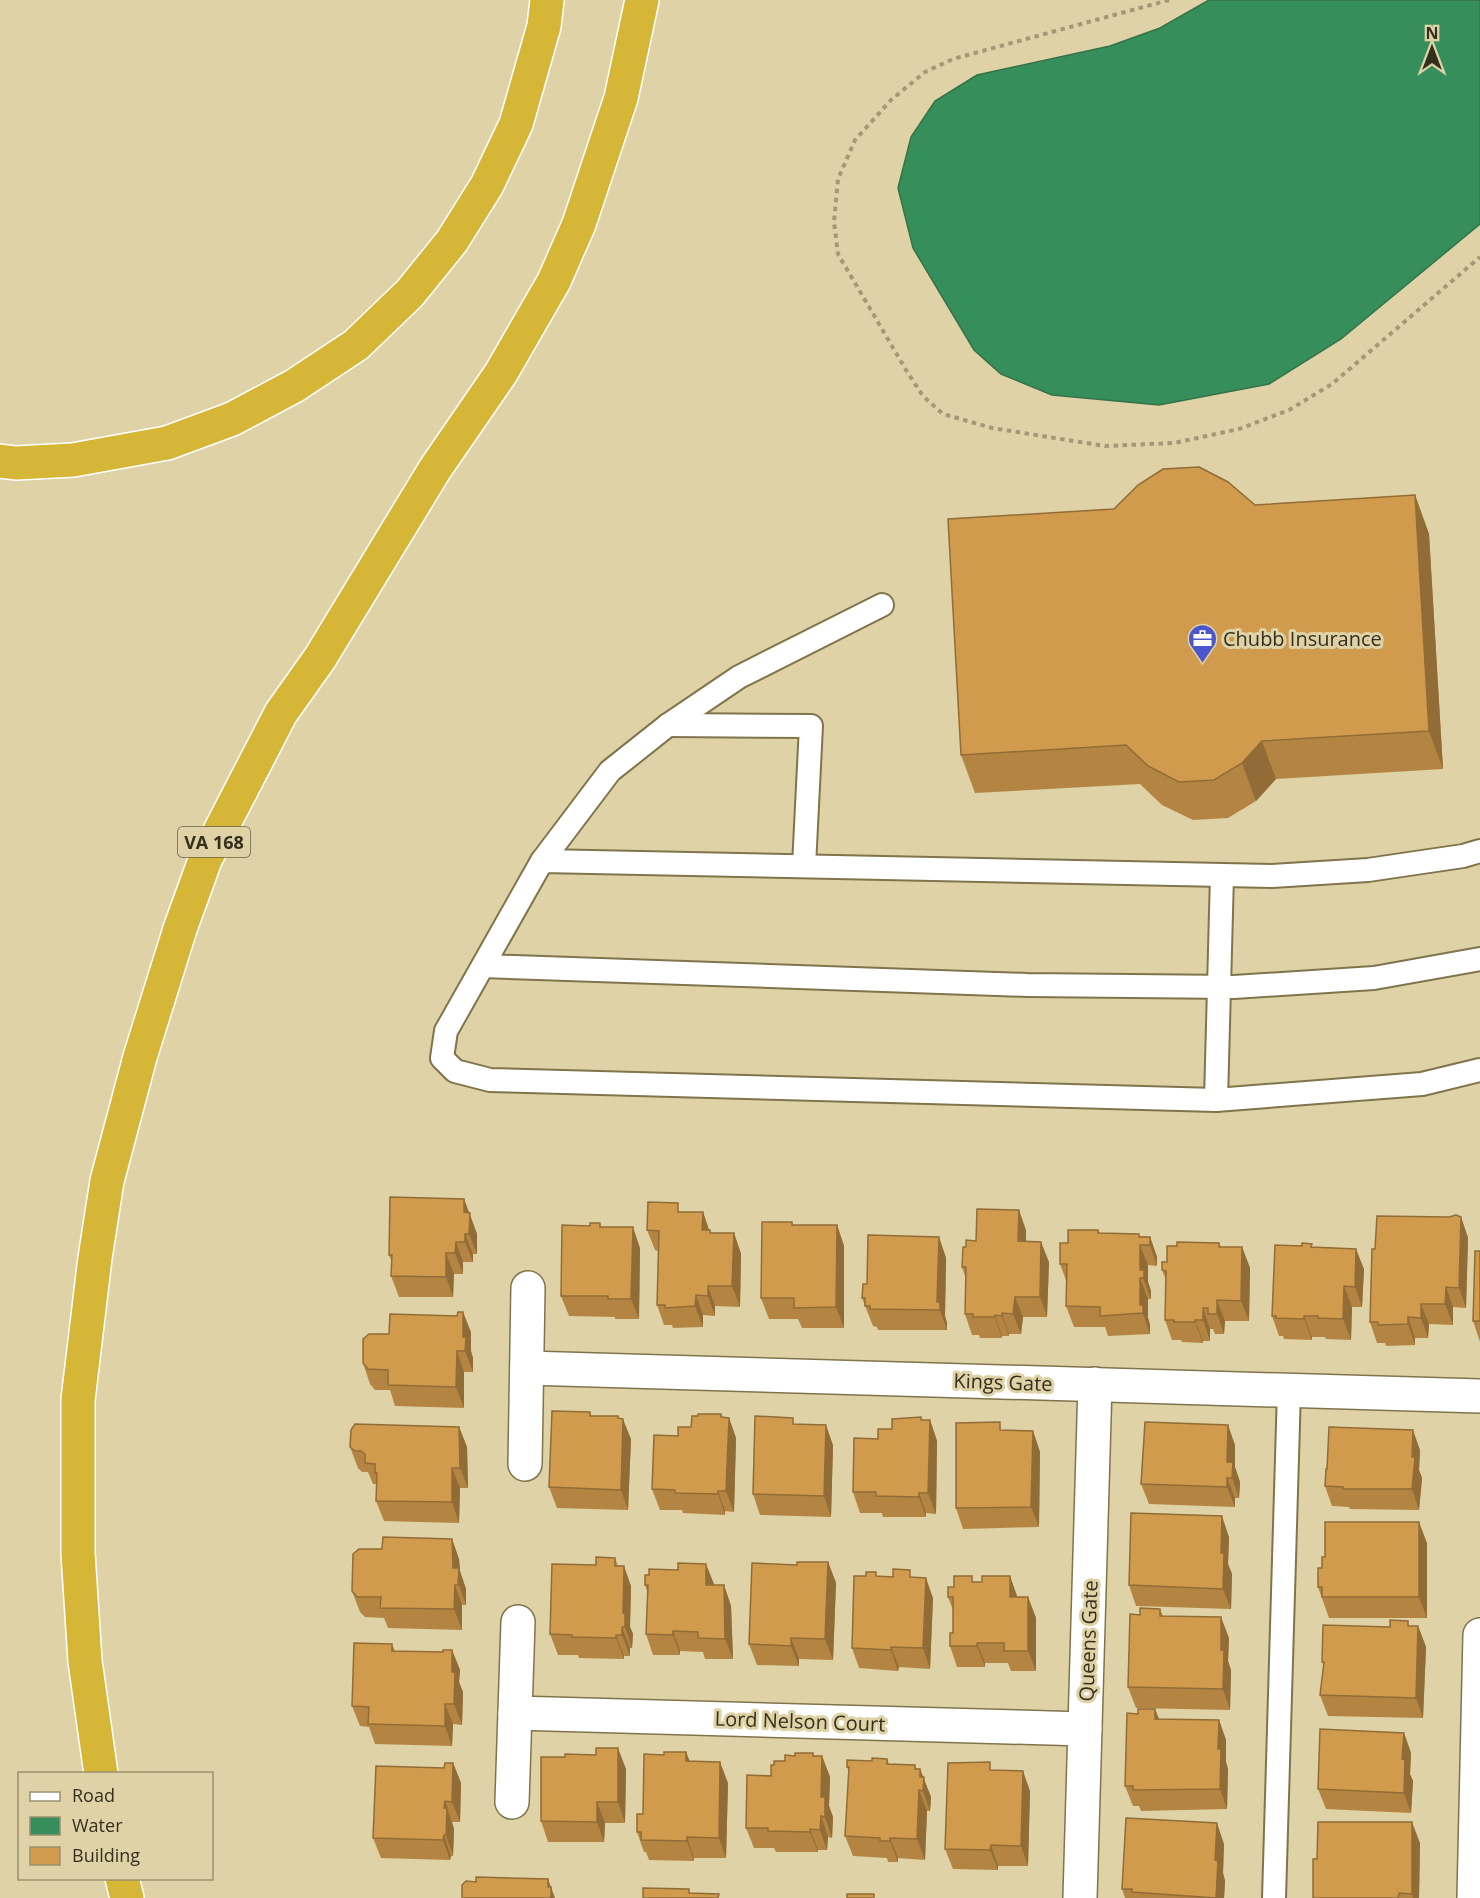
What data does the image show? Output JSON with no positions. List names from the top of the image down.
{
  "streets": {
    "highway": ["VA 168"],
    "street": ["Kings Gate", "Queens Gate", "Lord Nelson Court"]
  },
  "crossings": [
    ["Kings Gate", "Queens Gate"],
    ["Queens Gate", "Lord Nelson Court"]
  ],
  "places": {
    "office": ["Chubb Insurance"]
  },
  "legend": ["Road", "Water", "Building"],
  "north": "top"
}
